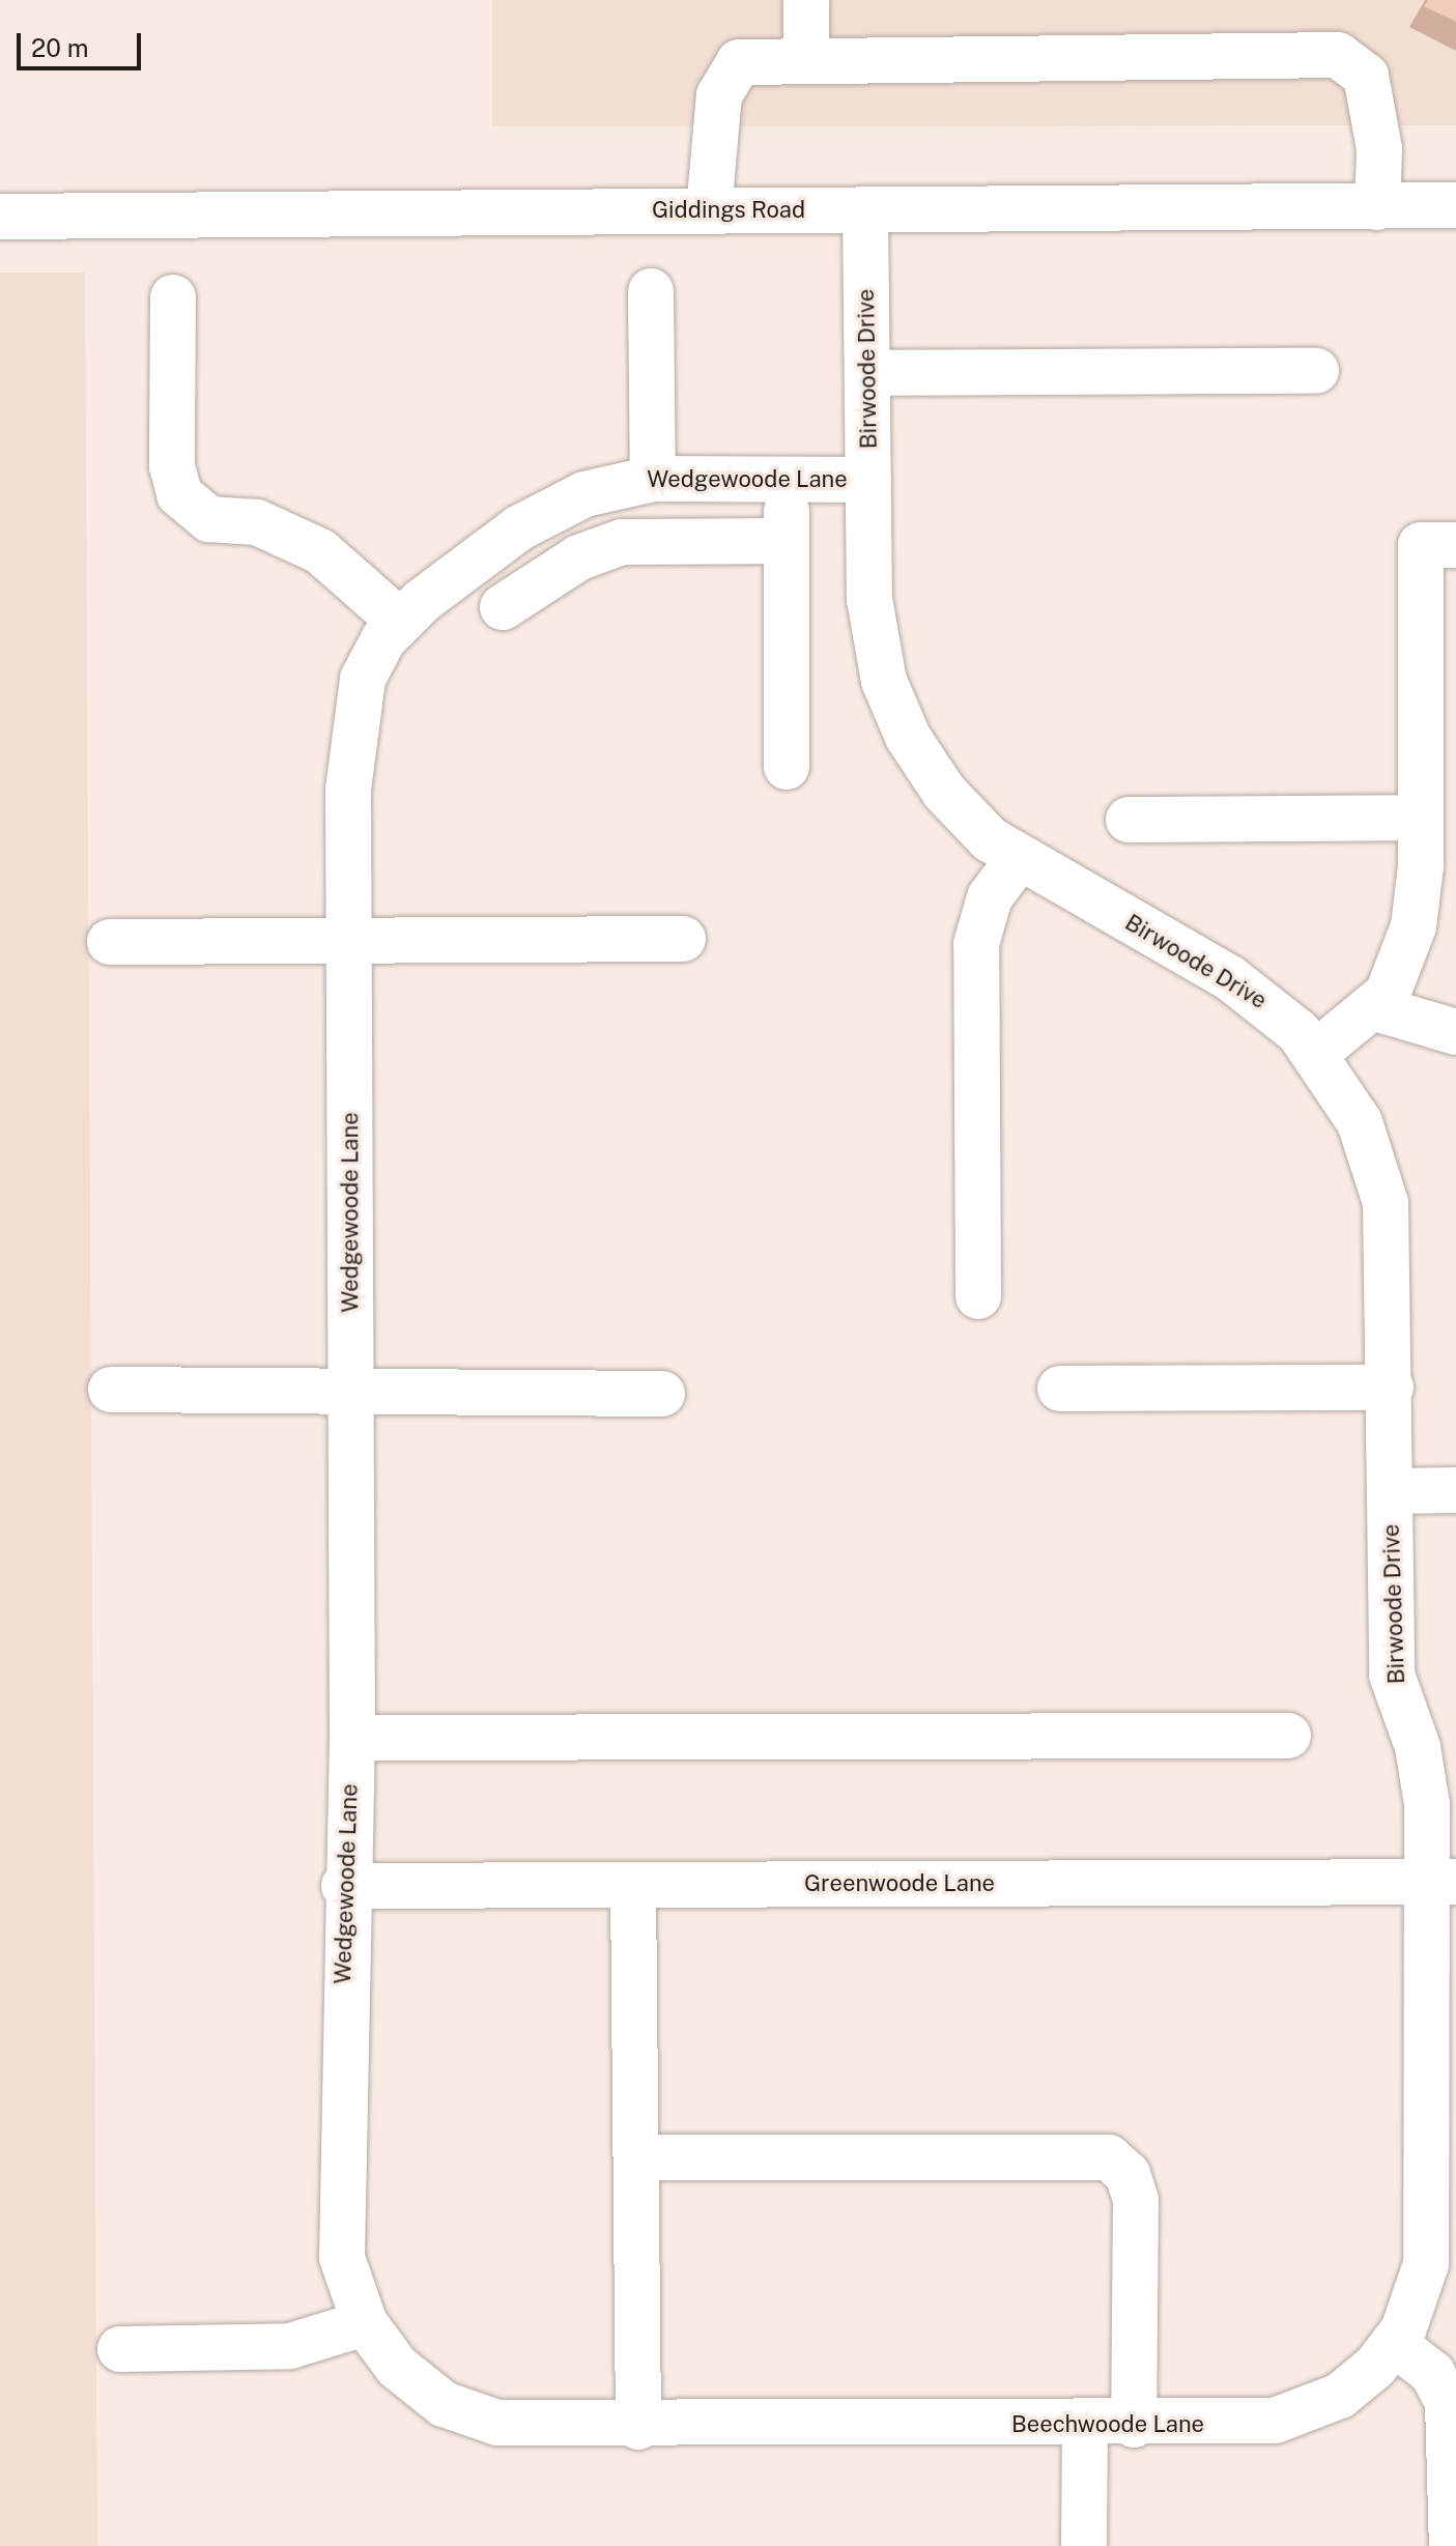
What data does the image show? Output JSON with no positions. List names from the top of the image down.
{
  "streets": {
    "street": [
      "Giddings Road",
      "Birwoode Drive",
      "Wedgewoode Lane",
      "Greenwoode Lane",
      "Beechwoode Lane"
    ]
  },
  "crossings": [
    ["Giddings Road", "Birwoode Drive"],
    ["Birwoode Drive", "Wedgewoode Lane"],
    ["Birwoode Drive", "Greenwoode Lane"],
    ["Birwoode Drive", "Beechwoode Lane"],
    ["Wedgewoode Lane", "Greenwoode Lane"],
    ["Wedgewoode Lane", "Beechwoode Lane"],
    ["Greenwoode Lane", "Beechwoode Lane"]
  ],
  "scale_bar": "20 m"
}
